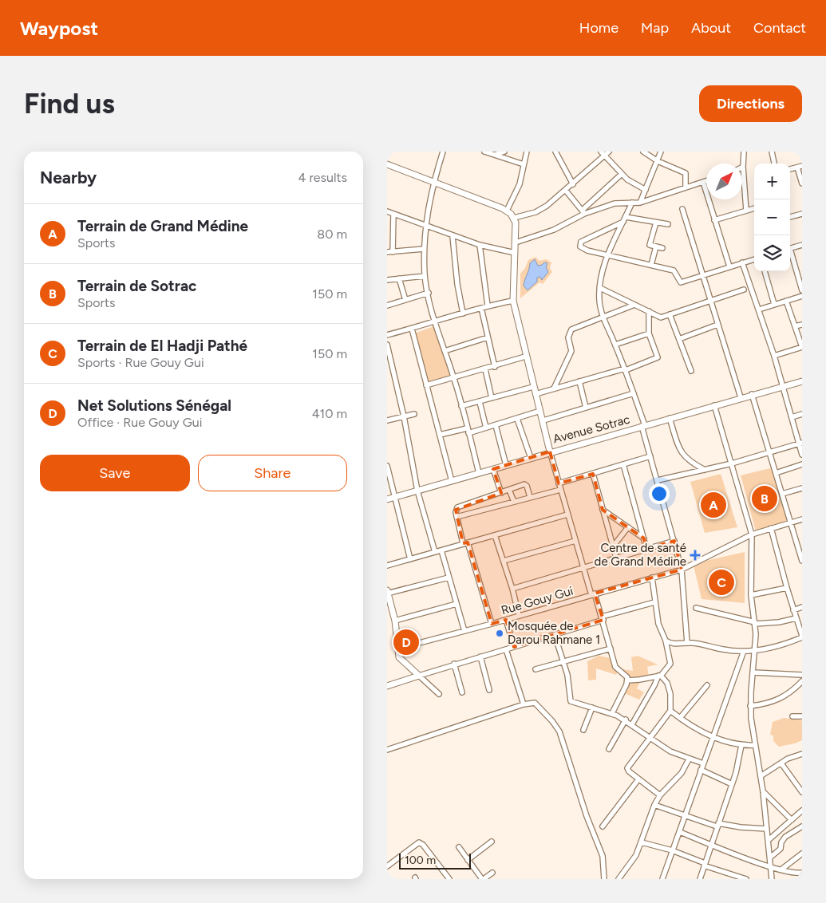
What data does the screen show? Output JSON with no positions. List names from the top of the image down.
{
  "streets": {
    "street": ["Avenue Sotrac", "Rue Gouy Gui"]
  },
  "places": {
    "health": ["Centre de santé de Grand Médine"],
    "other": ["Mosquée de Darou Rahmane 1"]
  },
  "scale_bar": "100 m",
  "north": "top right",
  "page": {
    "header": "Waypost",
    "nav": [
      "Home",
      "Map",
      "About",
      "Contact"
    ],
    "buttons": [
      "Directions",
      ["Save", "Share"]
    ],
    "title": "Find us",
    "heading": ["Nearby", "4 results"],
    "map_buttons": ["+", "−"],
    "list": [
      {
        "mark": "A",
        "name": "Terrain de Grand Médine",
        "note": "Sports",
        "value": "80 m"
      },
      {
        "mark": "B",
        "name": "Terrain de Sotrac",
        "note": "Sports",
        "value": "150 m"
      },
      {
        "mark": "C",
        "name": "Terrain de El Hadji Pathé",
        "note": "Sports · Rue Gouy Gui",
        "value": "150 m"
      },
      {
        "mark": "D",
        "name": "Net Solutions Sénégal",
        "note": "Office · Rue Gouy Gui",
        "value": "410 m"
      }
    ],
    "pins": [
      "B",
      "A",
      "C",
      "D"
    ],
    "scale": "100 m"
  }
}
